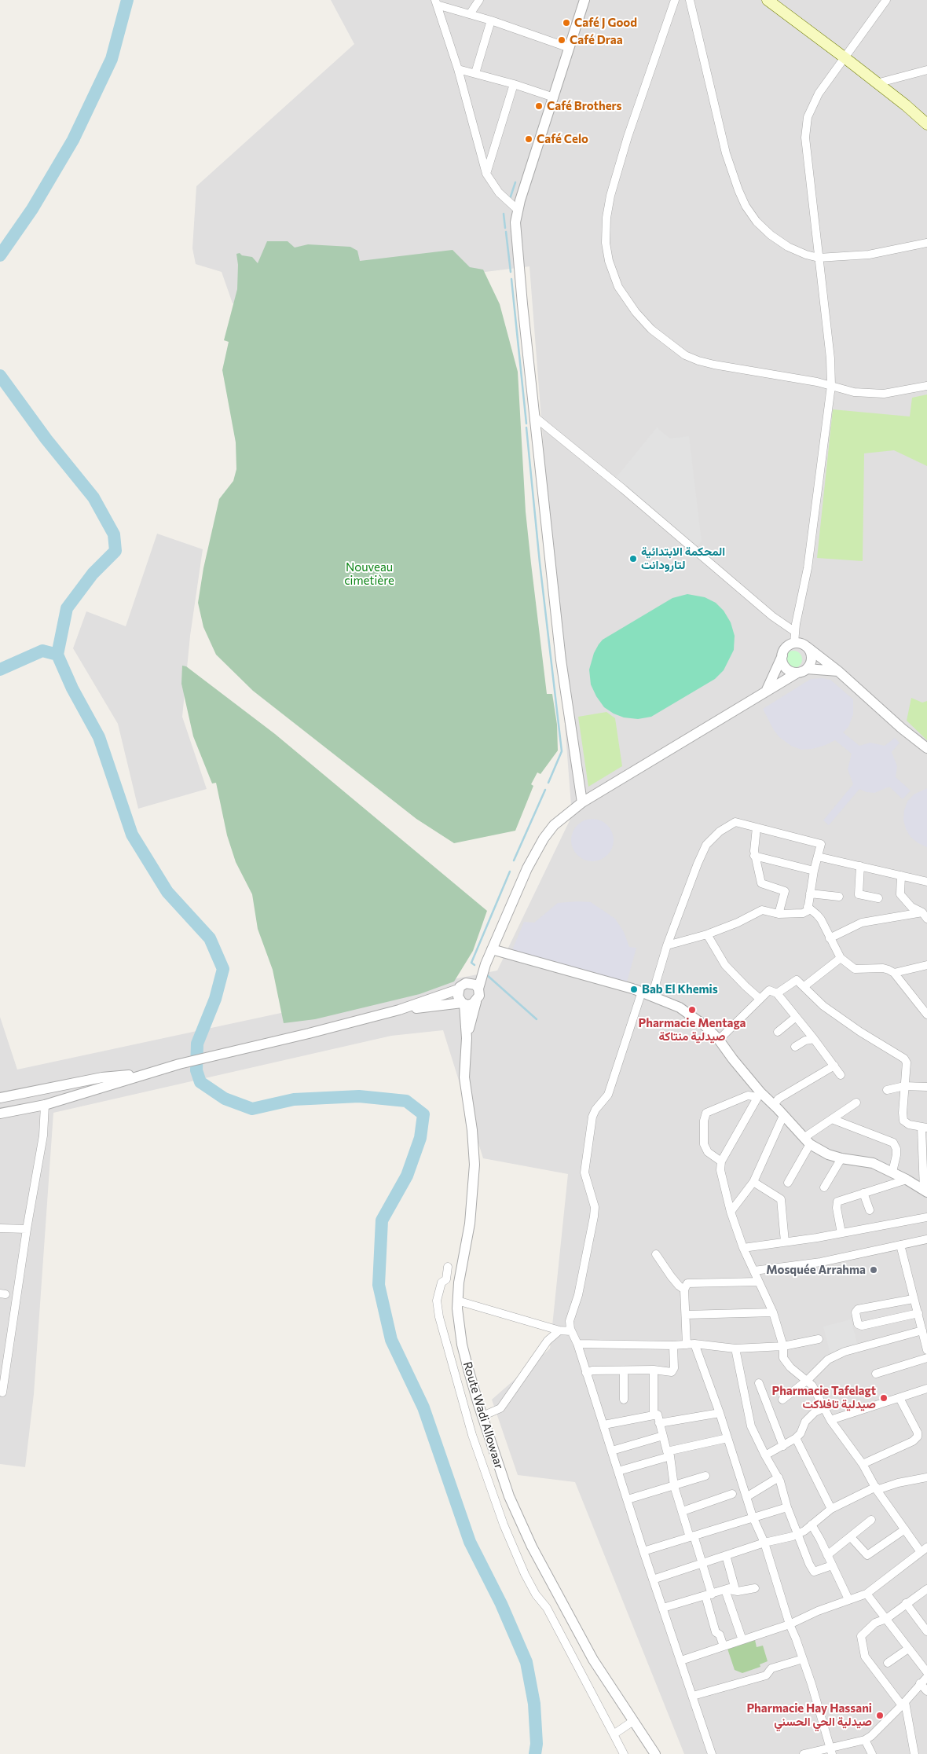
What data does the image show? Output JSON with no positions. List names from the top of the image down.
{
  "streets": {
    "street": ["Route Wadi Allowaar"]
  },
  "parks": ["Nouveau cimetière"],
  "places": [
    "Café J Good",
    "Café Draa",
    "Café Brothers",
    "Café Celo",
    "المحكمة الابتدائية لتارودانت",
    "Bab El Khemis",
    "Pharmacie Mentaga صيدلية منتاكة",
    "Mosquée Arrahma",
    "Pharmacie Tafelagt صيدلية تافلاكت",
    "Pharmacie Hay Hassani صيدلية الحي الحسني"
  ]
}
